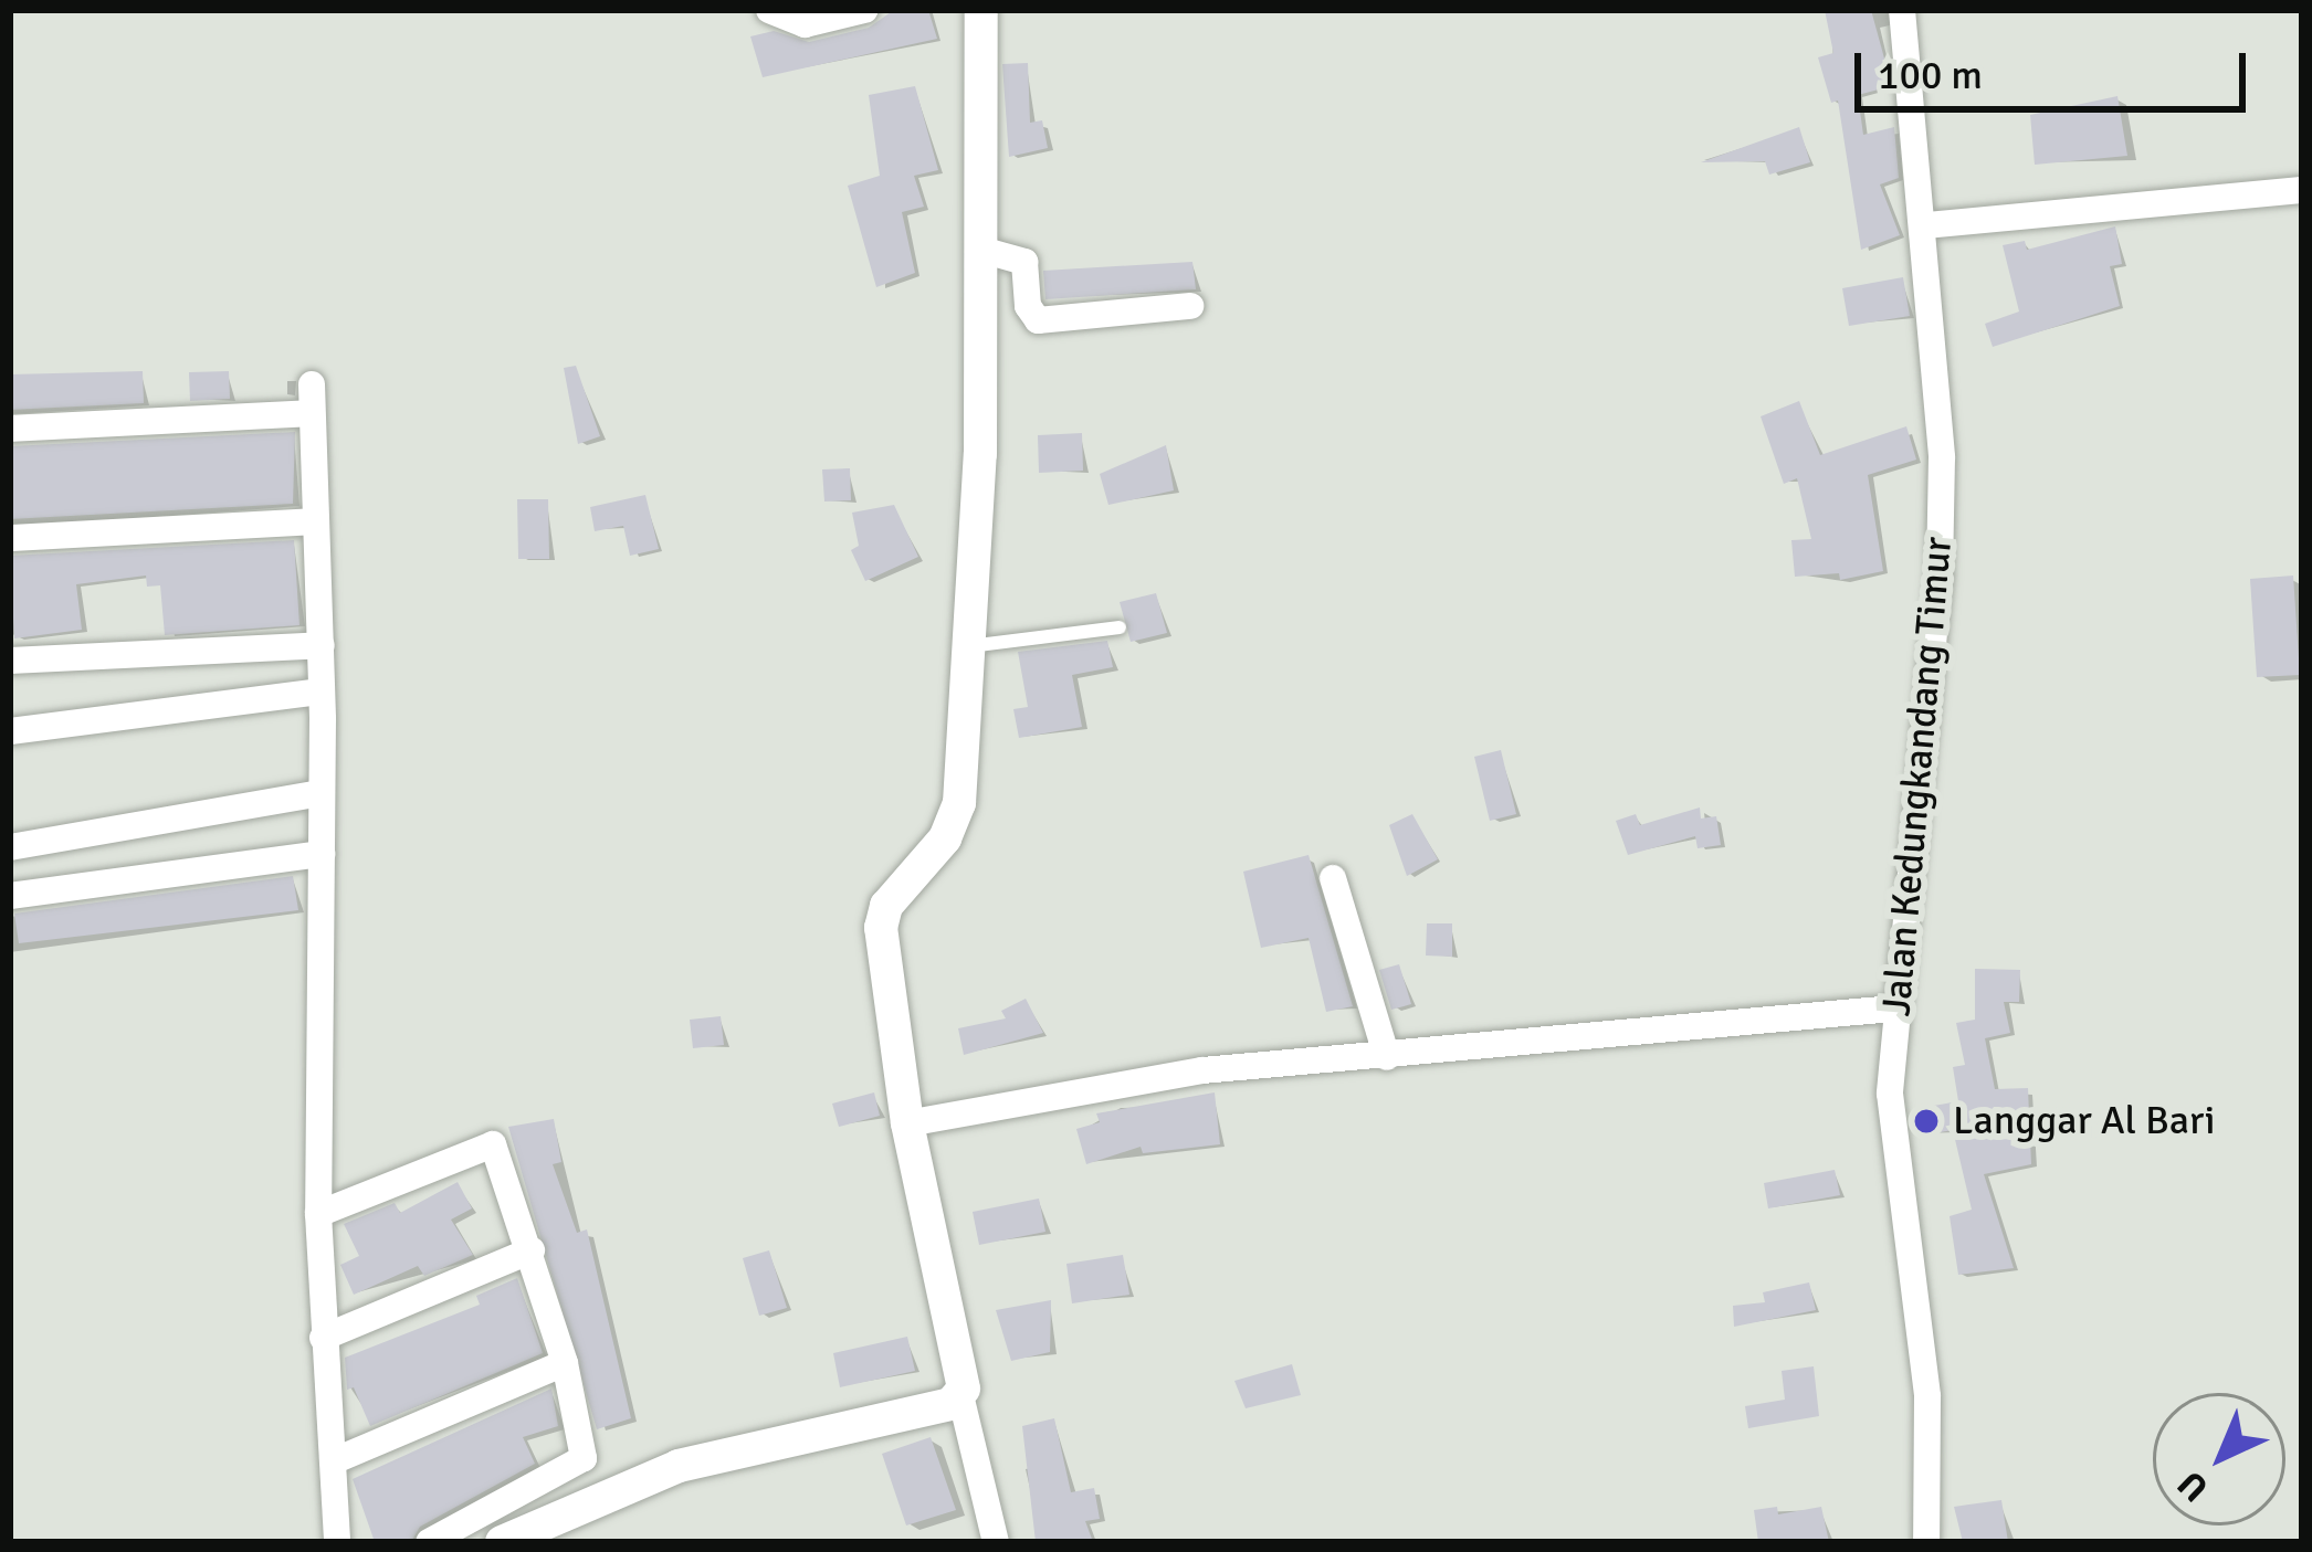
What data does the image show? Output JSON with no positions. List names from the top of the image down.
{
  "streets": {
    "street": ["Jalan Kedungkandang Timur"]
  },
  "places": ["Langgar Al Bari"],
  "scale_bar": "100 m",
  "north": "bottom left"
}
